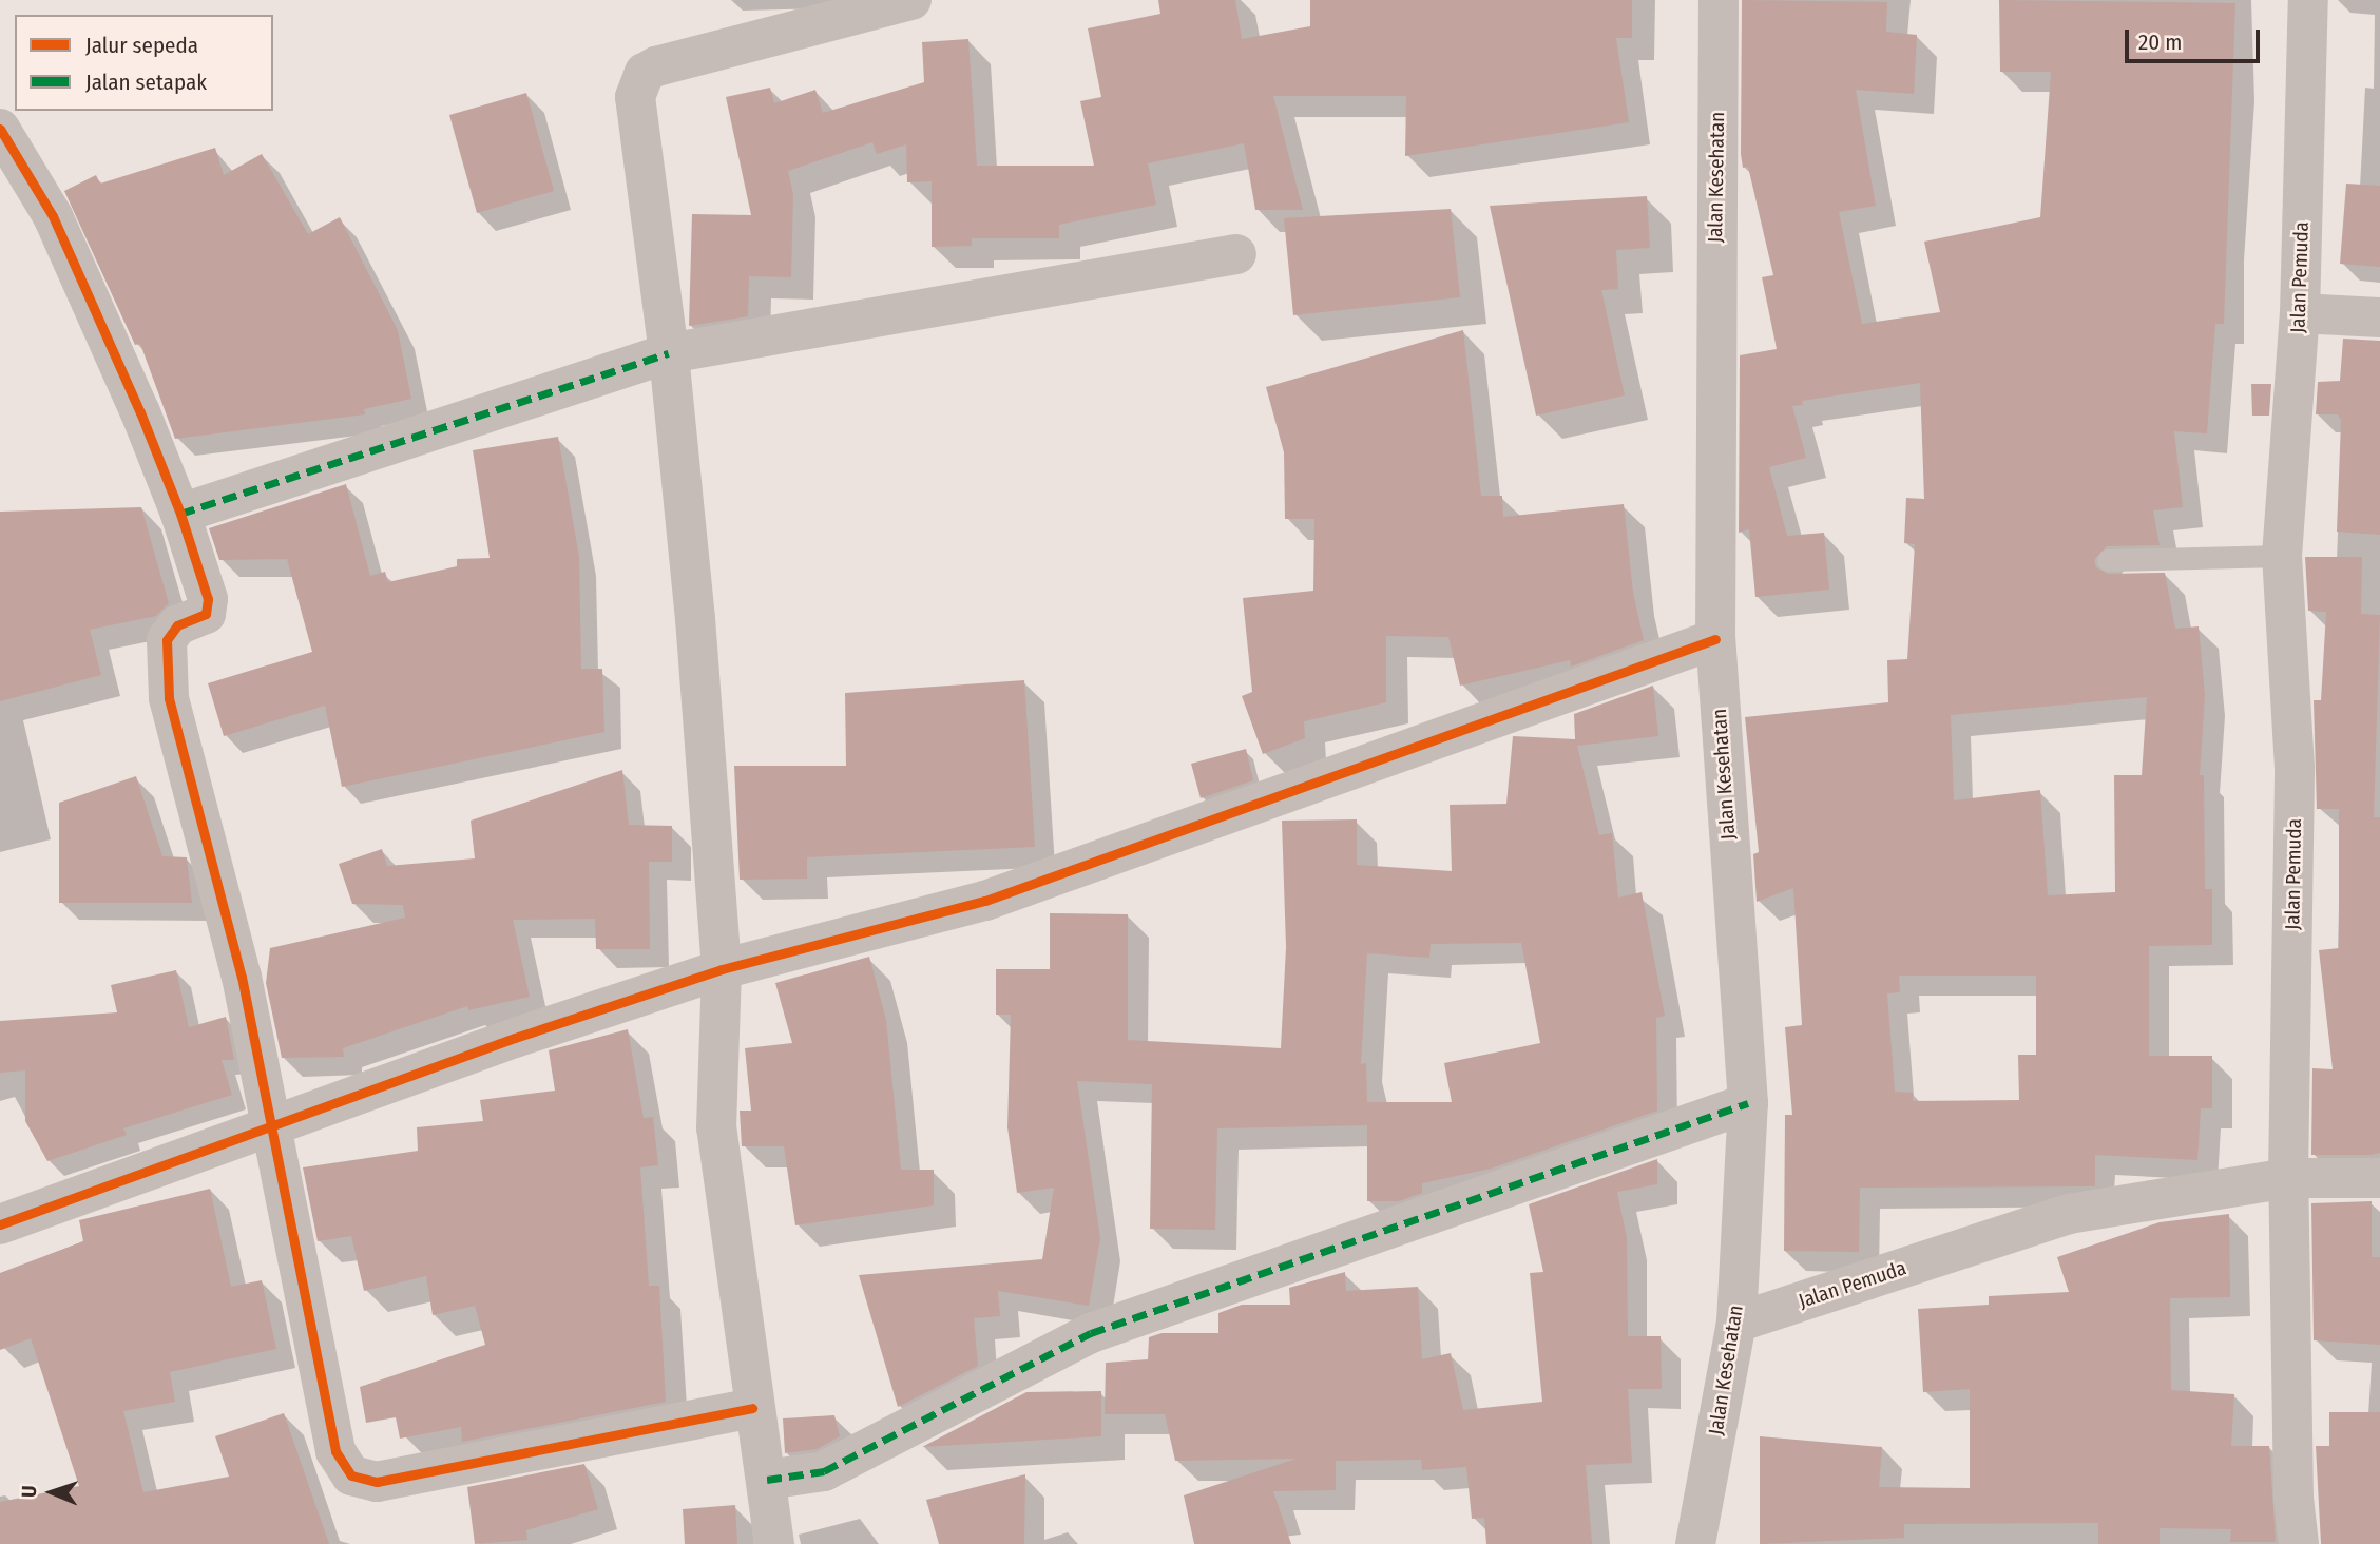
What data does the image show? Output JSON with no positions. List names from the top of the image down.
{
  "streets": {
    "street": ["Jalan Kesehatan", "Jalan Pemuda"]
  },
  "crossings": [
    ["Jalan Kesehatan", "Jalan Pemuda"]
  ],
  "legend": ["Jalur sepeda", "Jalan setapak"],
  "scale_bar": "20 m",
  "north": "left"
}
